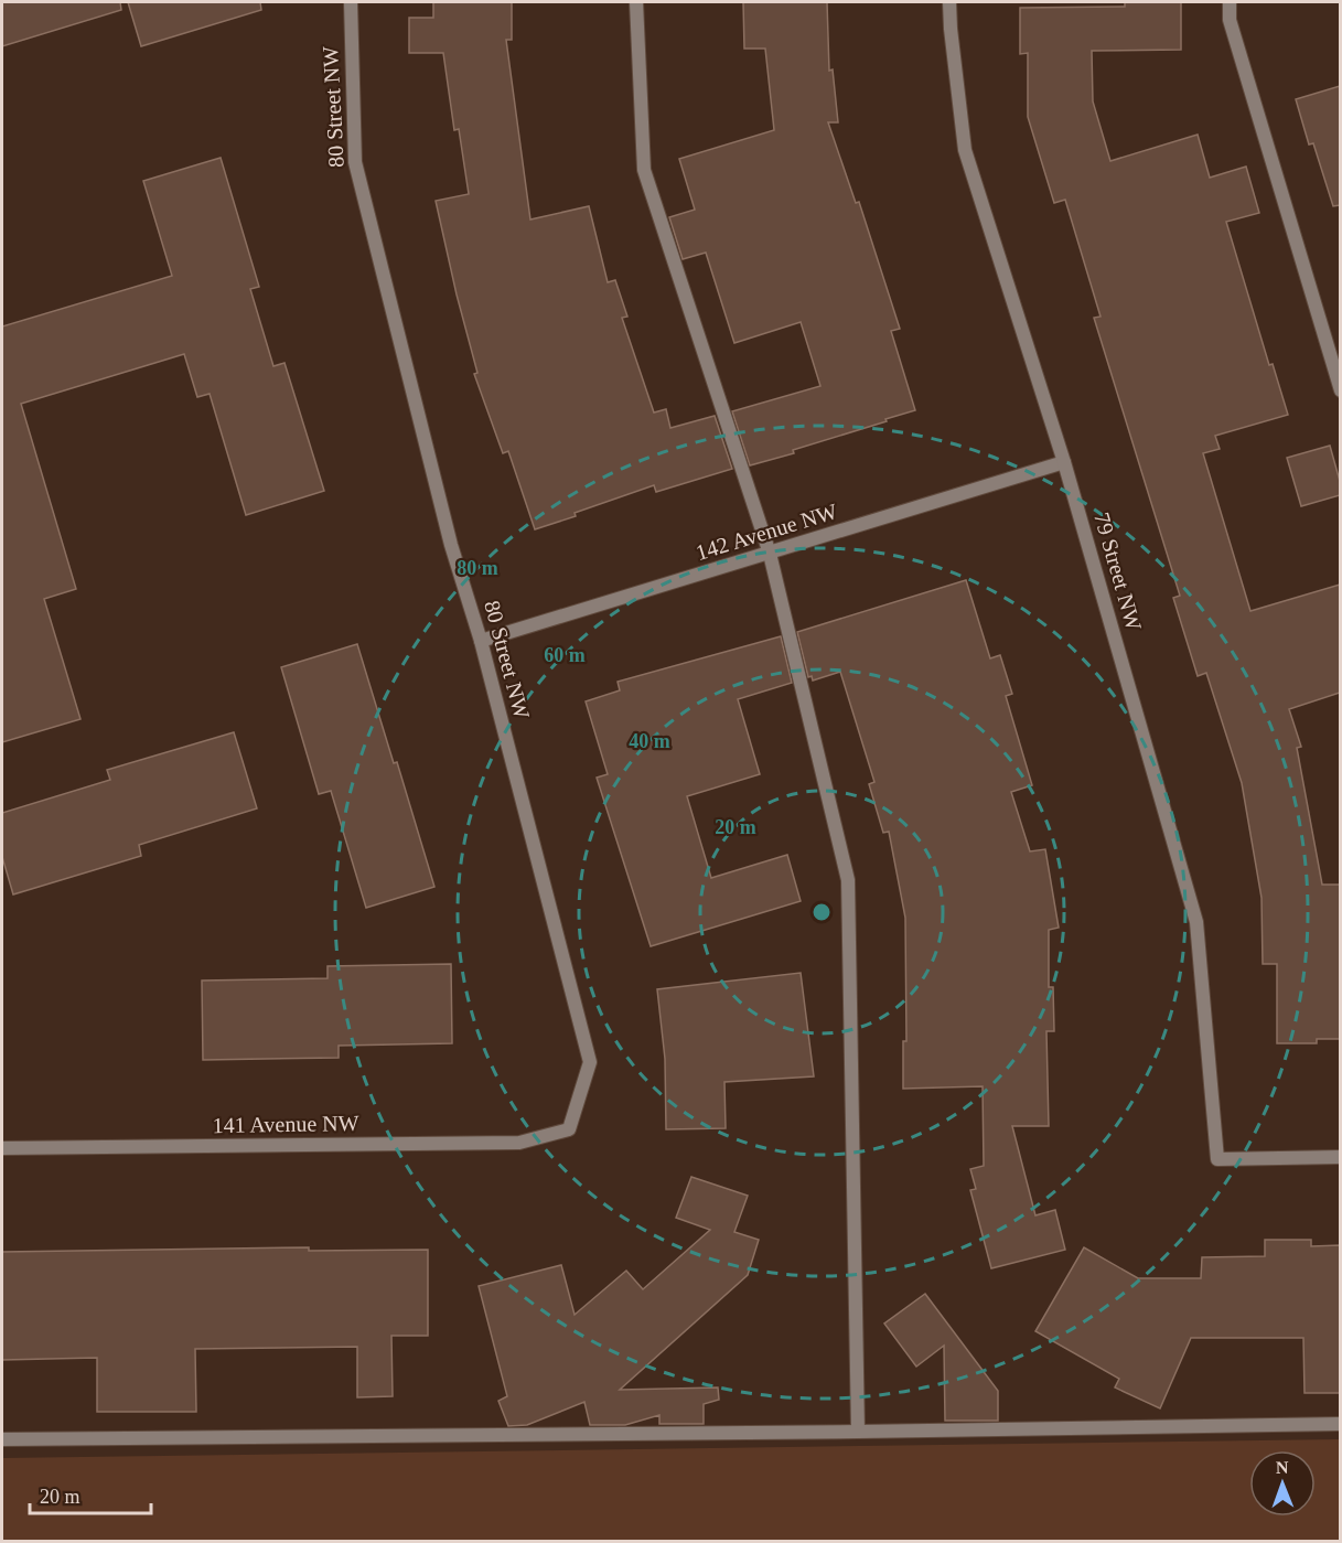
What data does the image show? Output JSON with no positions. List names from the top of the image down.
{
  "streets": {
    "street": [
      "80 Street NW",
      "142 Avenue NW",
      "79 Street NW",
      "141 Avenue NW"
    ]
  },
  "crossings": [
    ["80 Street NW", "142 Avenue NW"],
    ["80 Street NW", "141 Avenue NW"],
    ["142 Avenue NW", "79 Street NW"]
  ],
  "scale_bar": "20 m",
  "north": "top",
  "rings": [
    "80 m",
    "60 m",
    "40 m",
    "20 m"
  ]
}
